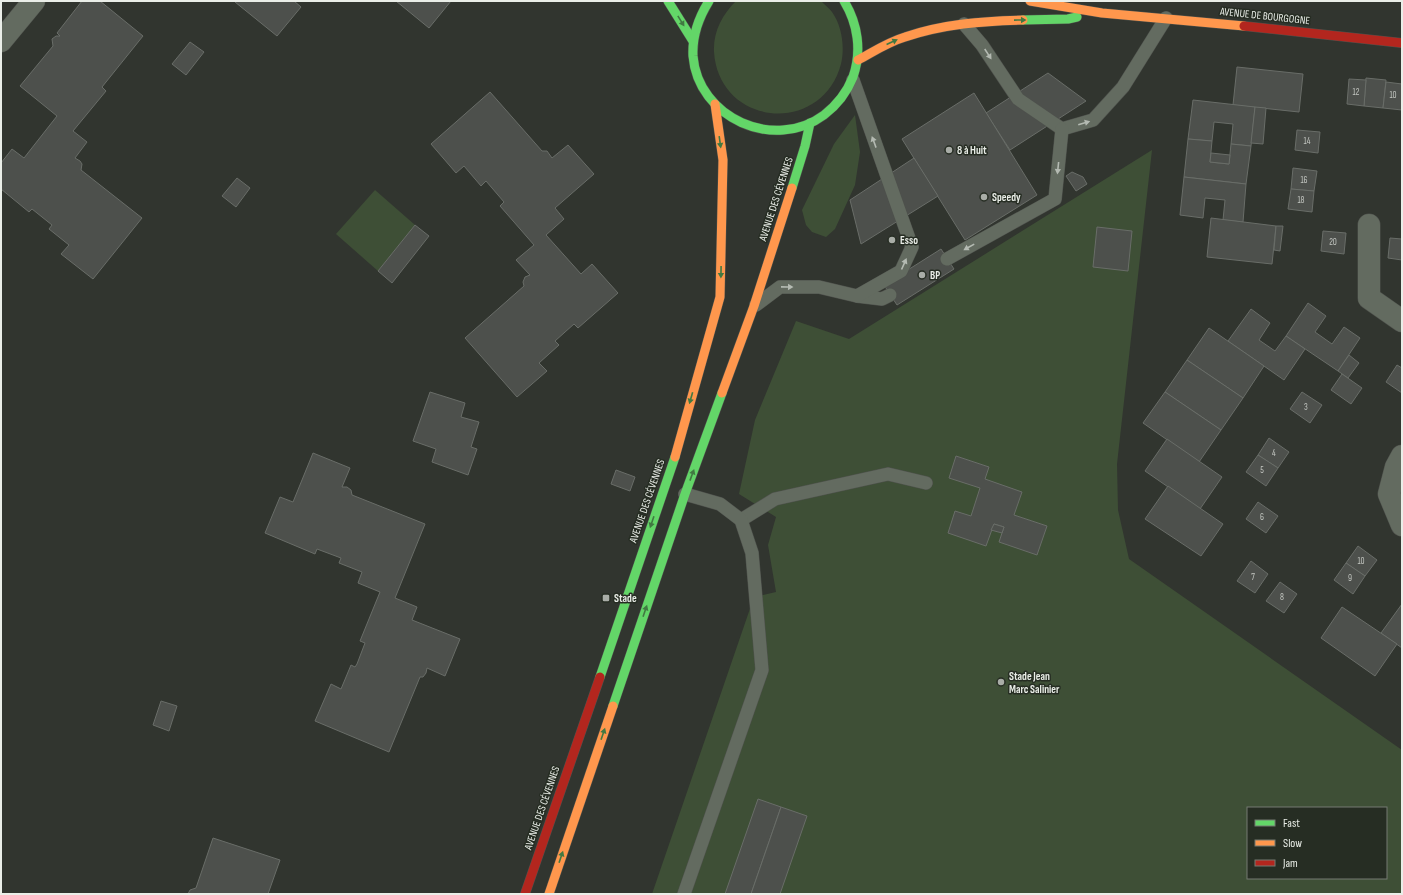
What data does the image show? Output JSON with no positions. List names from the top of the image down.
{
  "streets": {
    "street": ["AVENUE DE BOURGOGNE", "AVENUE DES CÉVENNES"]
  },
  "places": {
    "other": [
      "8 à Huit",
      "Speedy",
      "Esso",
      "BP",
      "Stade Jean Marc Salinier"
    ],
    "transit": ["Stade"]
  },
  "house_numbers": [
    "12",
    "10",
    "14",
    "16",
    "18",
    "20",
    "3",
    "4",
    "5",
    "6",
    "10",
    "7",
    "9",
    "8"
  ],
  "legend": ["Fast", "Slow", "Jam"]
}
